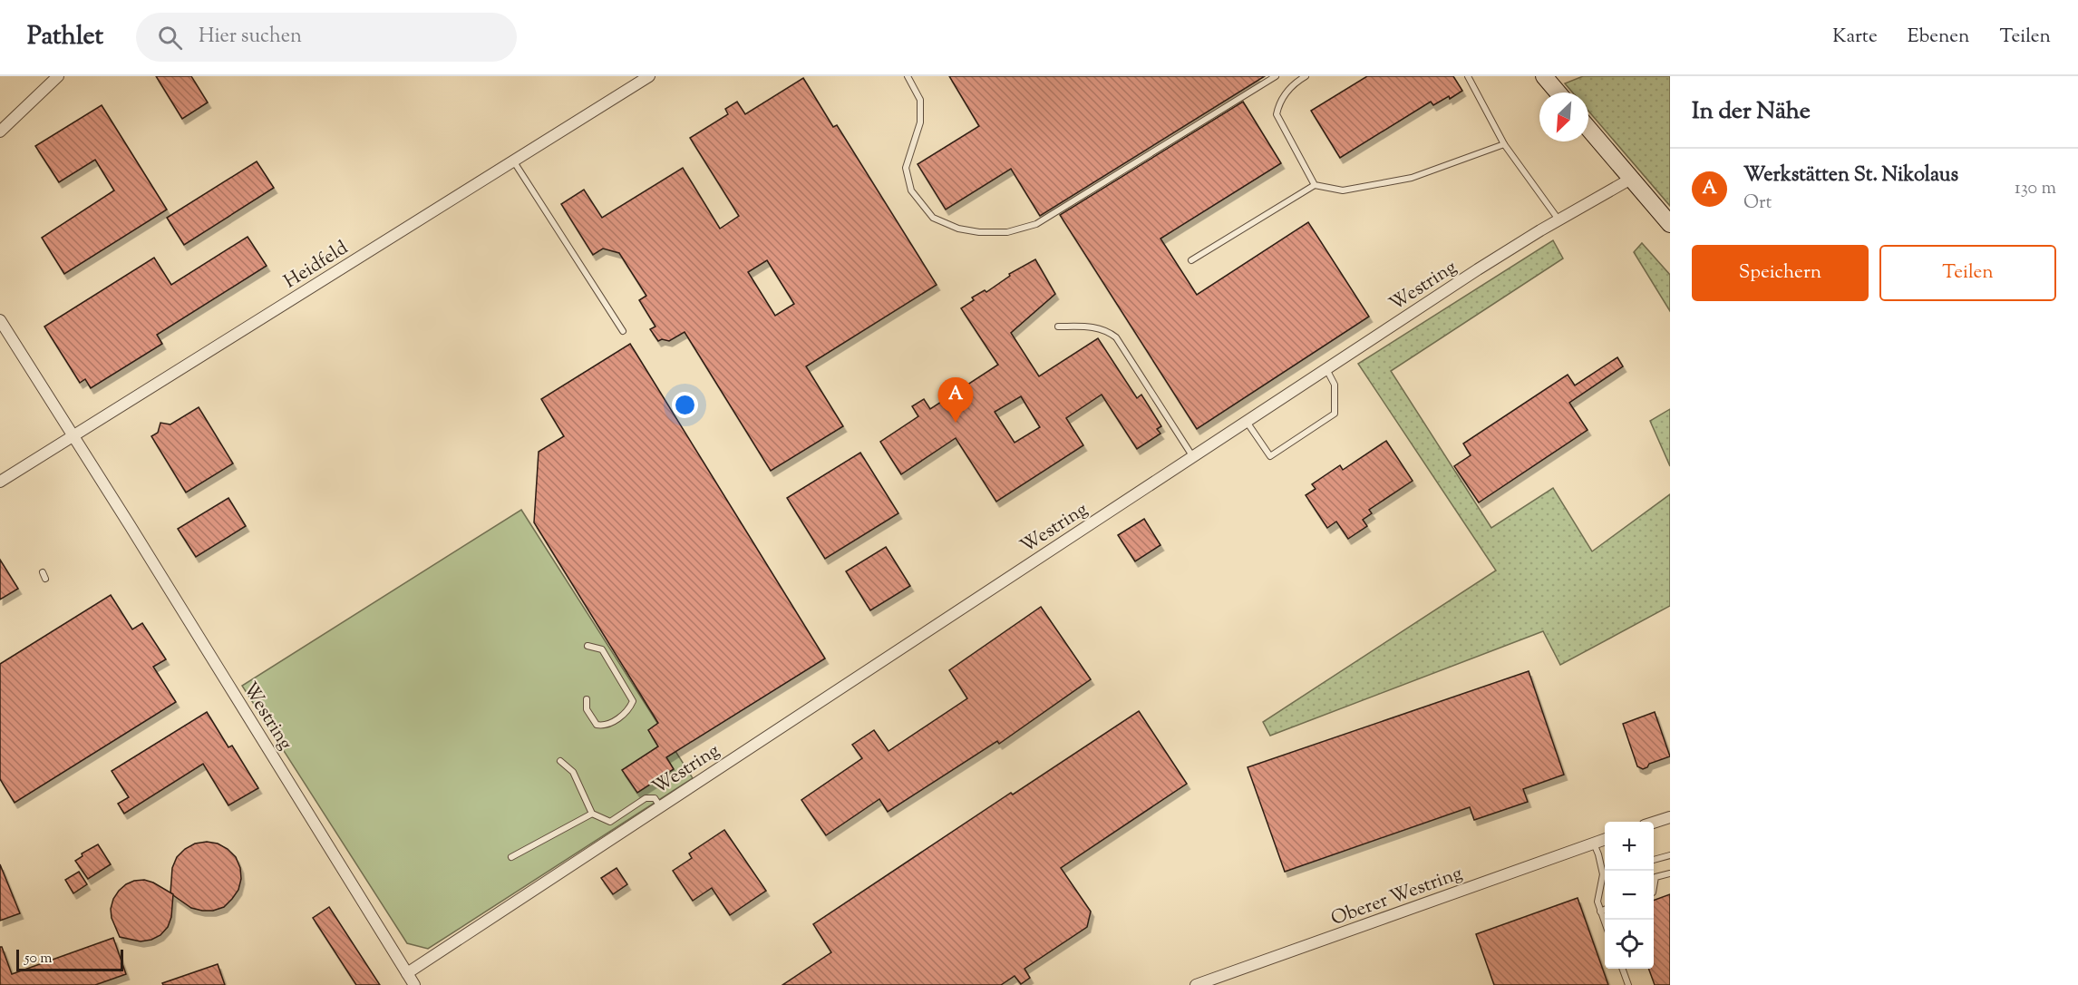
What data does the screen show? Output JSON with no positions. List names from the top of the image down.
{
  "streets": {
    "street": ["Heidfeld", "Westring", "Oberer Westring"]
  },
  "crossings": [
    ["Heidfeld", "Westring"]
  ],
  "scale_bar": "50 m",
  "north": "bottom left",
  "page": {
    "header": "Pathlet",
    "search": "Hier suchen",
    "nav": ["Karte", "Ebenen", "Teilen"],
    "heading": "In der Nähe",
    "list": [
      {
        "mark": "A",
        "name": "Werkstätten St. Nikolaus",
        "note": "Ort",
        "value": "130 m"
      }
    ],
    "buttons": ["Speichern", "Teilen"],
    "pins": "A",
    "map_buttons": ["+", "−"],
    "scale": "50 m"
  }
}
